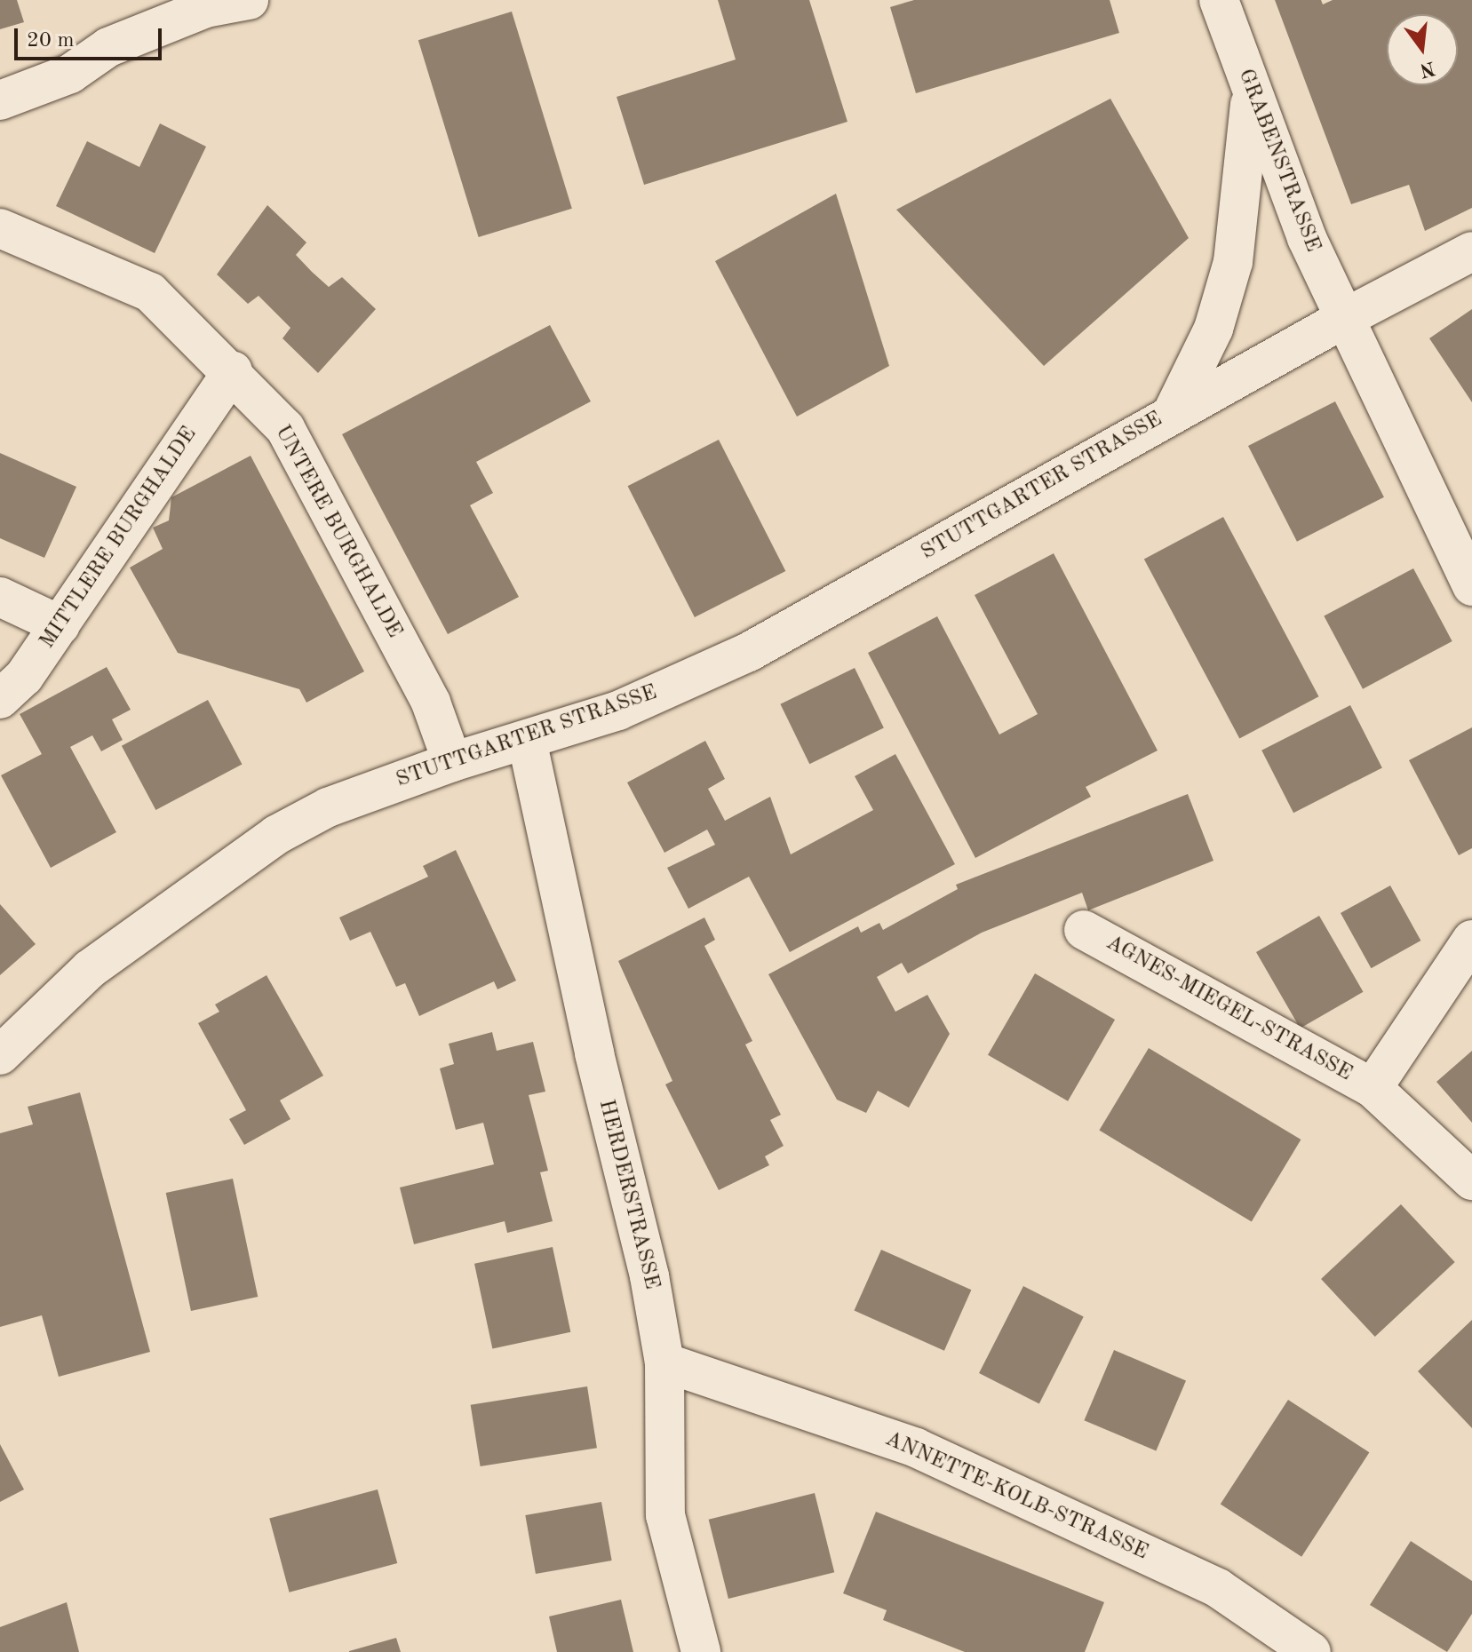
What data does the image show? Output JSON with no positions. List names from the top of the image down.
{
  "streets": {
    "street": [
      "GRABENSTRASSE",
      "STUTTGARTER STRASSE",
      "UNTERE BURGHALDE",
      "MITTLERE BURGHALDE",
      "AGNES-MIEGEL-STRASSE",
      "HERDERSTRASSE",
      "ANNETTE-KOLB-STRASSE"
    ]
  },
  "crossings": [
    ["GRABENSTRASSE", "STUTTGARTER STRASSE"],
    ["STUTTGARTER STRASSE", "UNTERE BURGHALDE"],
    ["STUTTGARTER STRASSE", "HERDERSTRASSE"],
    ["UNTERE BURGHALDE", "MITTLERE BURGHALDE"],
    ["HERDERSTRASSE", "ANNETTE-KOLB-STRASSE"]
  ],
  "scale_bar": "20 m",
  "north": "bottom"
}
